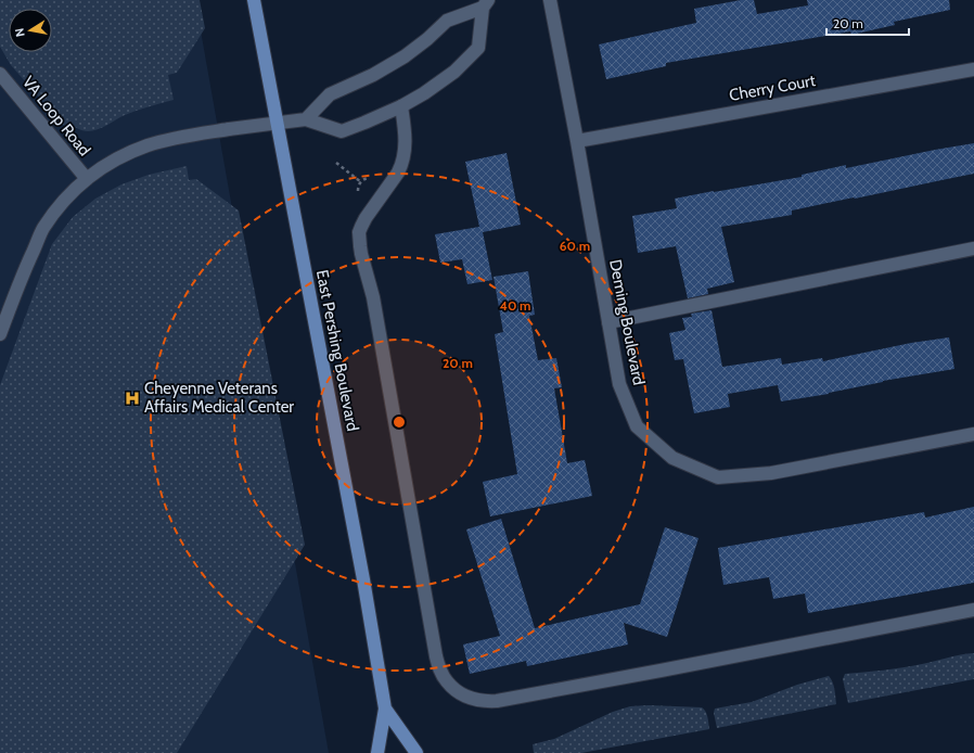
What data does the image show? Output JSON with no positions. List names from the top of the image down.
{
  "streets": {
    "main road": ["East Pershing Boulevard"],
    "street": ["Cherry Court", "VA Loop Road", "Deming Boulevard"]
  },
  "crossings": [
    ["Cherry Court", "Deming Boulevard"]
  ],
  "places": {
    "hospital": ["Cheyenne Veterans Affairs Medical Center"]
  },
  "scale_bar": "20 m",
  "north": "left",
  "rings": ["60 m", "40 m", "20 m"]
}
